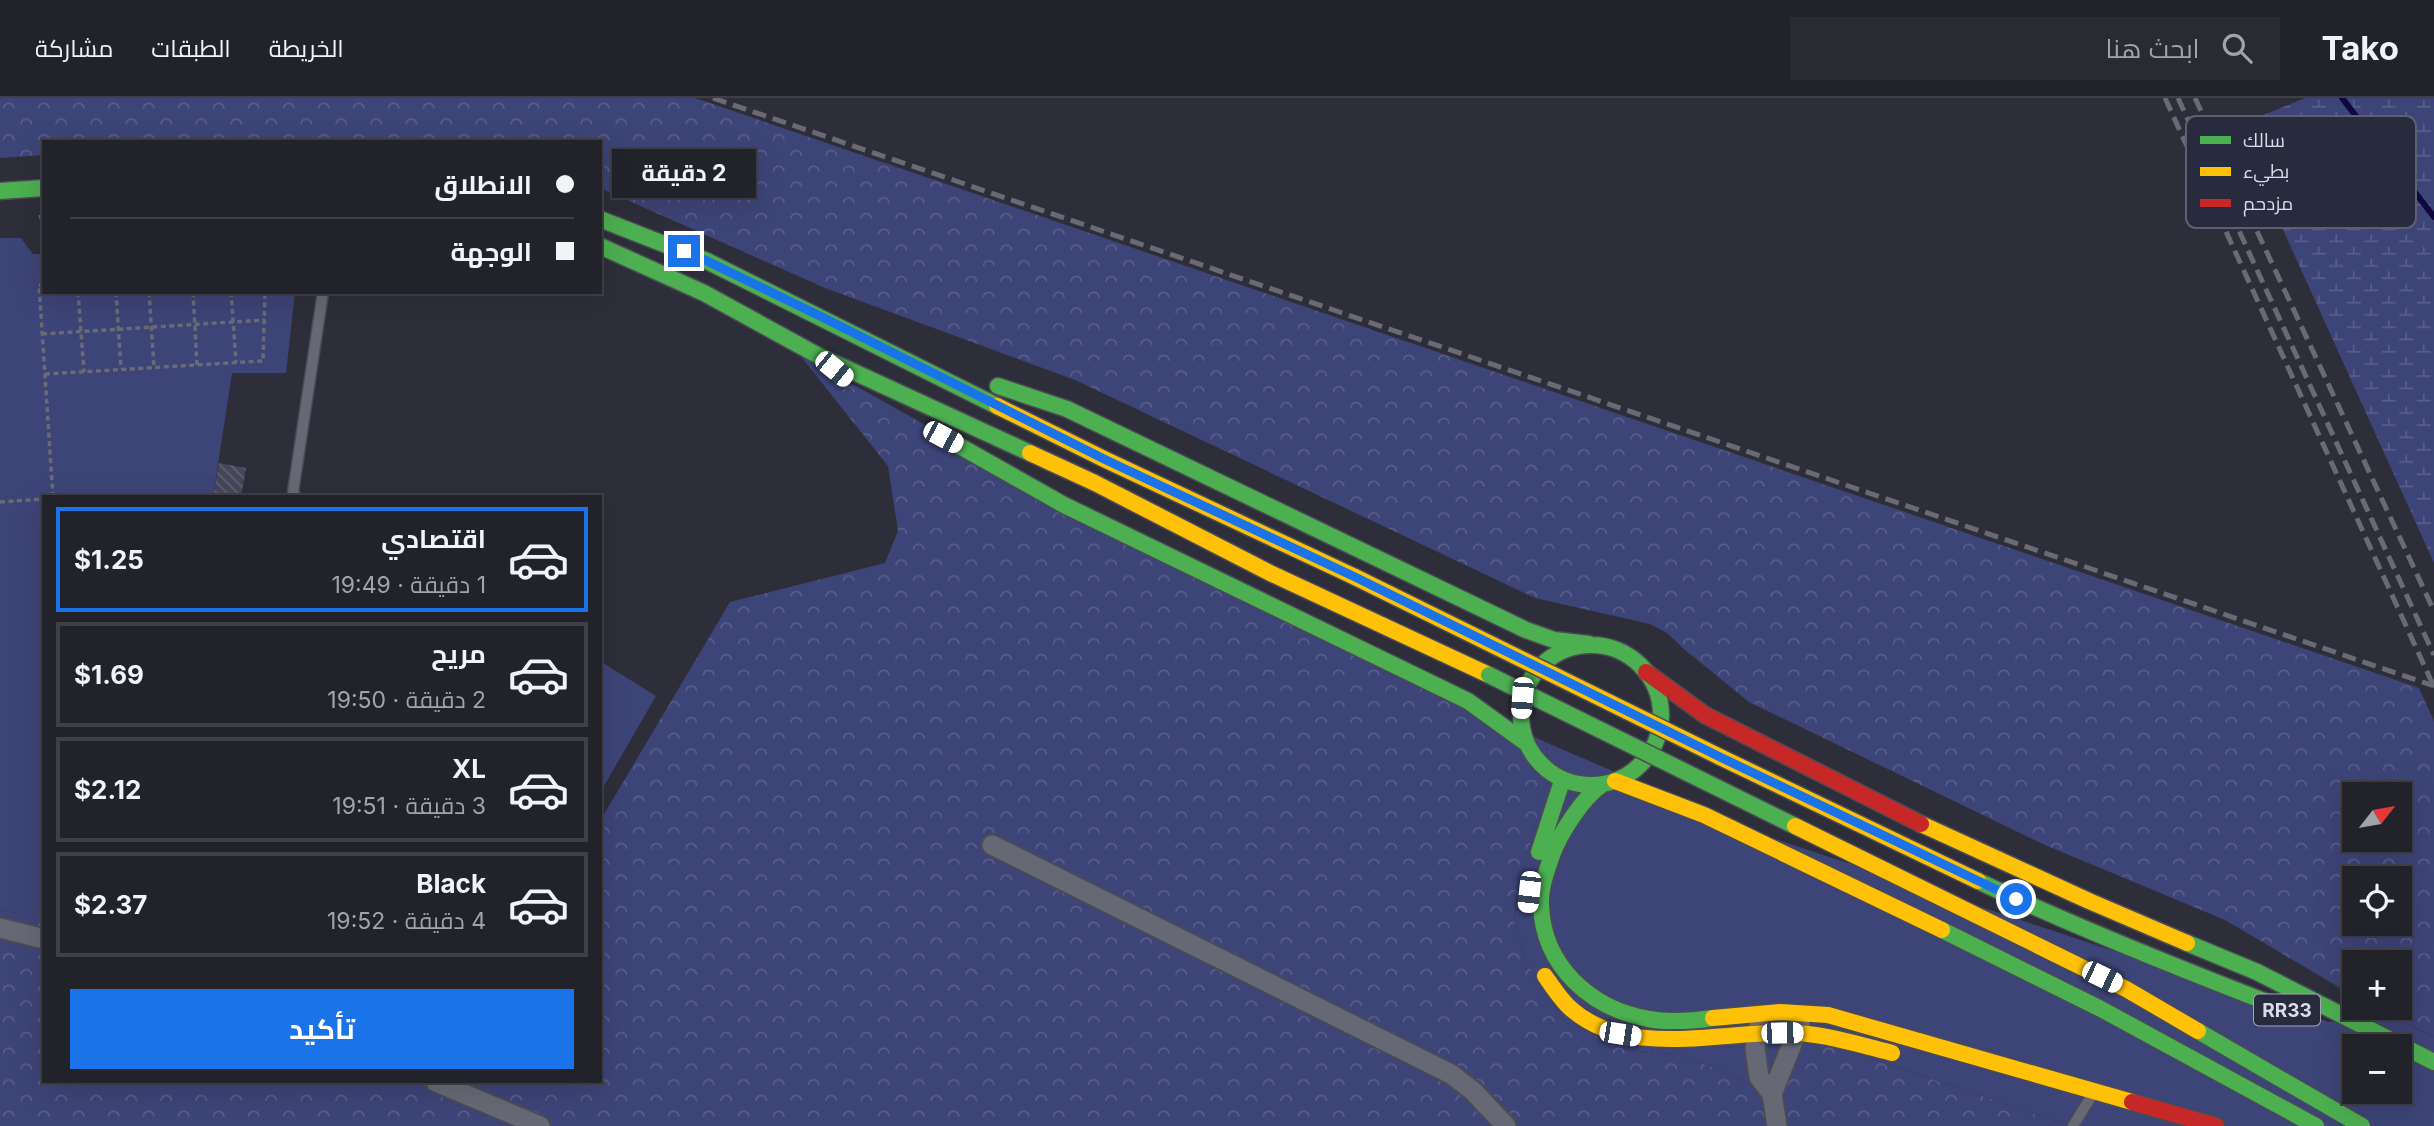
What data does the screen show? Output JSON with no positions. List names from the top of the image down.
{
  "streets": {
    "main road": ["RR33"]
  },
  "legend": ["سالك", "بطيء", "مزدحم"],
  "north": "top right",
  "page": {
    "header": "Tako",
    "search": "ابحث هنا",
    "nav": ["الخريطة", "الطبقات", "مشاركة"],
    "banner": ["الانطلاق", "الوجهة"],
    "bubble": "2 دقيقة",
    "list": [
      {
        "name": "اقتصادي",
        "note": "1 دقيقة · 19:49",
        "value": "$1.25"
      },
      {
        "name": "مريح",
        "note": "2 دقيقة · 19:50",
        "value": "$1.69"
      },
      {
        "name": "XL",
        "note": "3 دقيقة · 19:51",
        "value": "$2.12"
      },
      {
        "name": "Black",
        "note": "4 دقيقة · 19:52",
        "value": "$2.37"
      }
    ],
    "map_buttons": ["+", "−"],
    "buttons": "تأكيد"
  }
}
